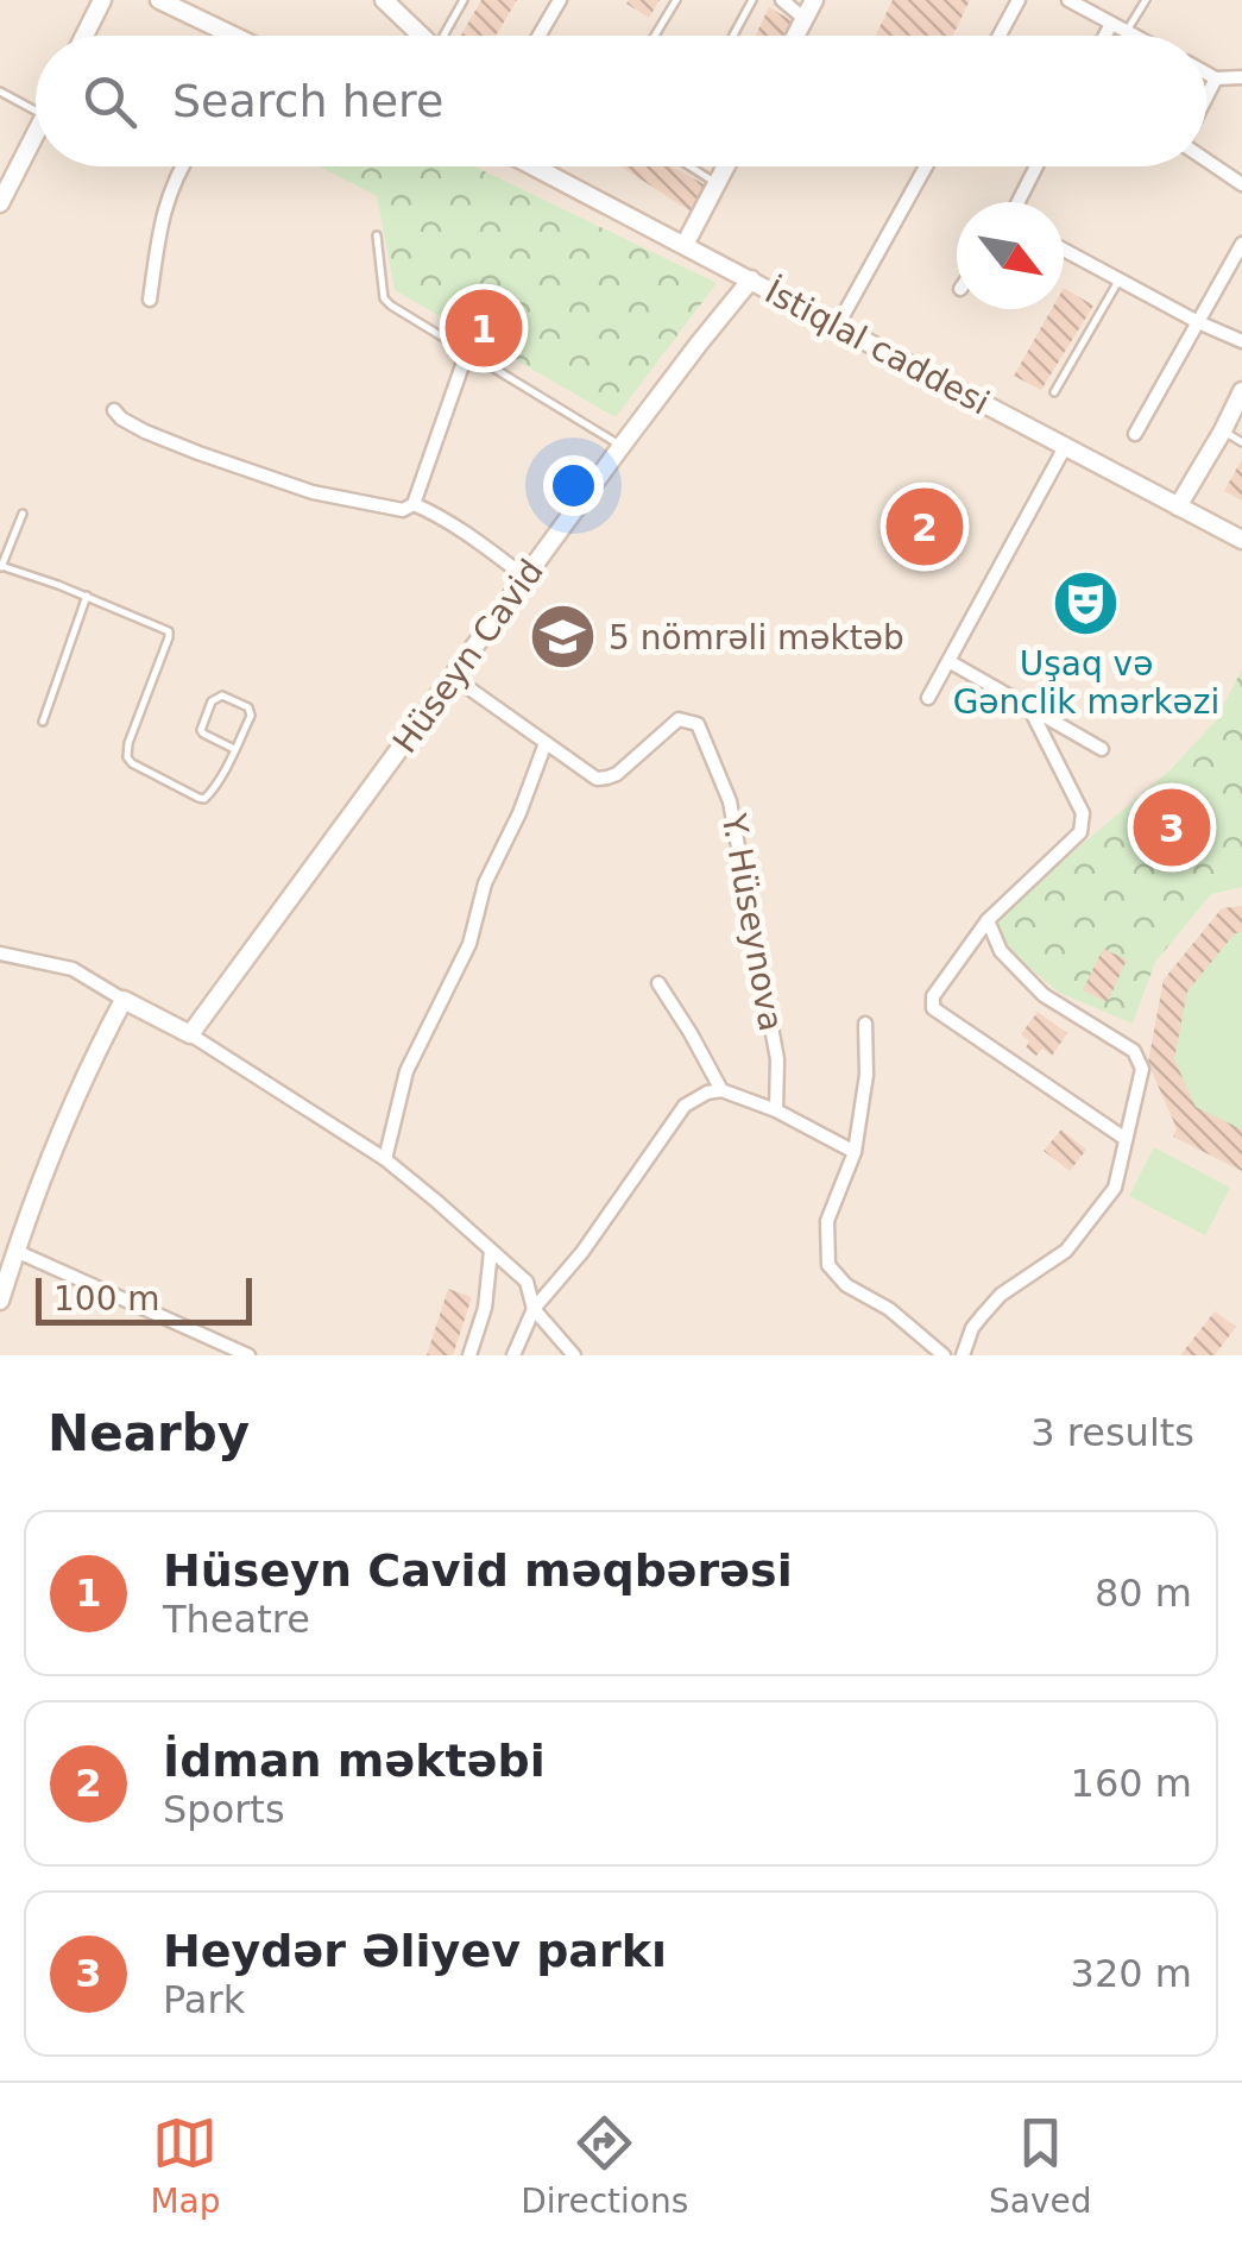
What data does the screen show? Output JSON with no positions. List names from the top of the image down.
{
  "streets": {
    "main road": ["İstiqlal caddesi", "Hüseyn Cavid"],
    "street": ["Y. Hüseynova"]
  },
  "crossings": [
    ["İstiqlal caddesi", "Hüseyn Cavid"],
    ["Hüseyn Cavid", "Y. Hüseynova"]
  ],
  "places": {
    "theatre": ["Uşaq və Gənclik mərkəzi"],
    "school or university": ["5 nömrəli məktəb"]
  },
  "scale_bar": "100 m",
  "north": "bottom right",
  "page": {
    "search": "Search here",
    "pins": ["1", "2", "3"],
    "scale": "100 m",
    "heading": ["Nearby", "3 results"],
    "list": [
      {
        "mark": "1",
        "name": "Hüseyn Cavid məqbərəsi",
        "note": "Theatre",
        "value": "80 m"
      },
      {
        "mark": "2",
        "name": "İdman məktəbi",
        "note": "Sports",
        "value": "160 m"
      },
      {
        "mark": "3",
        "name": "Heydər Əliyev parkı",
        "note": "Park",
        "value": "320 m"
      }
    ],
    "nav": ["Map", "Directions", "Saved"]
  }
}
